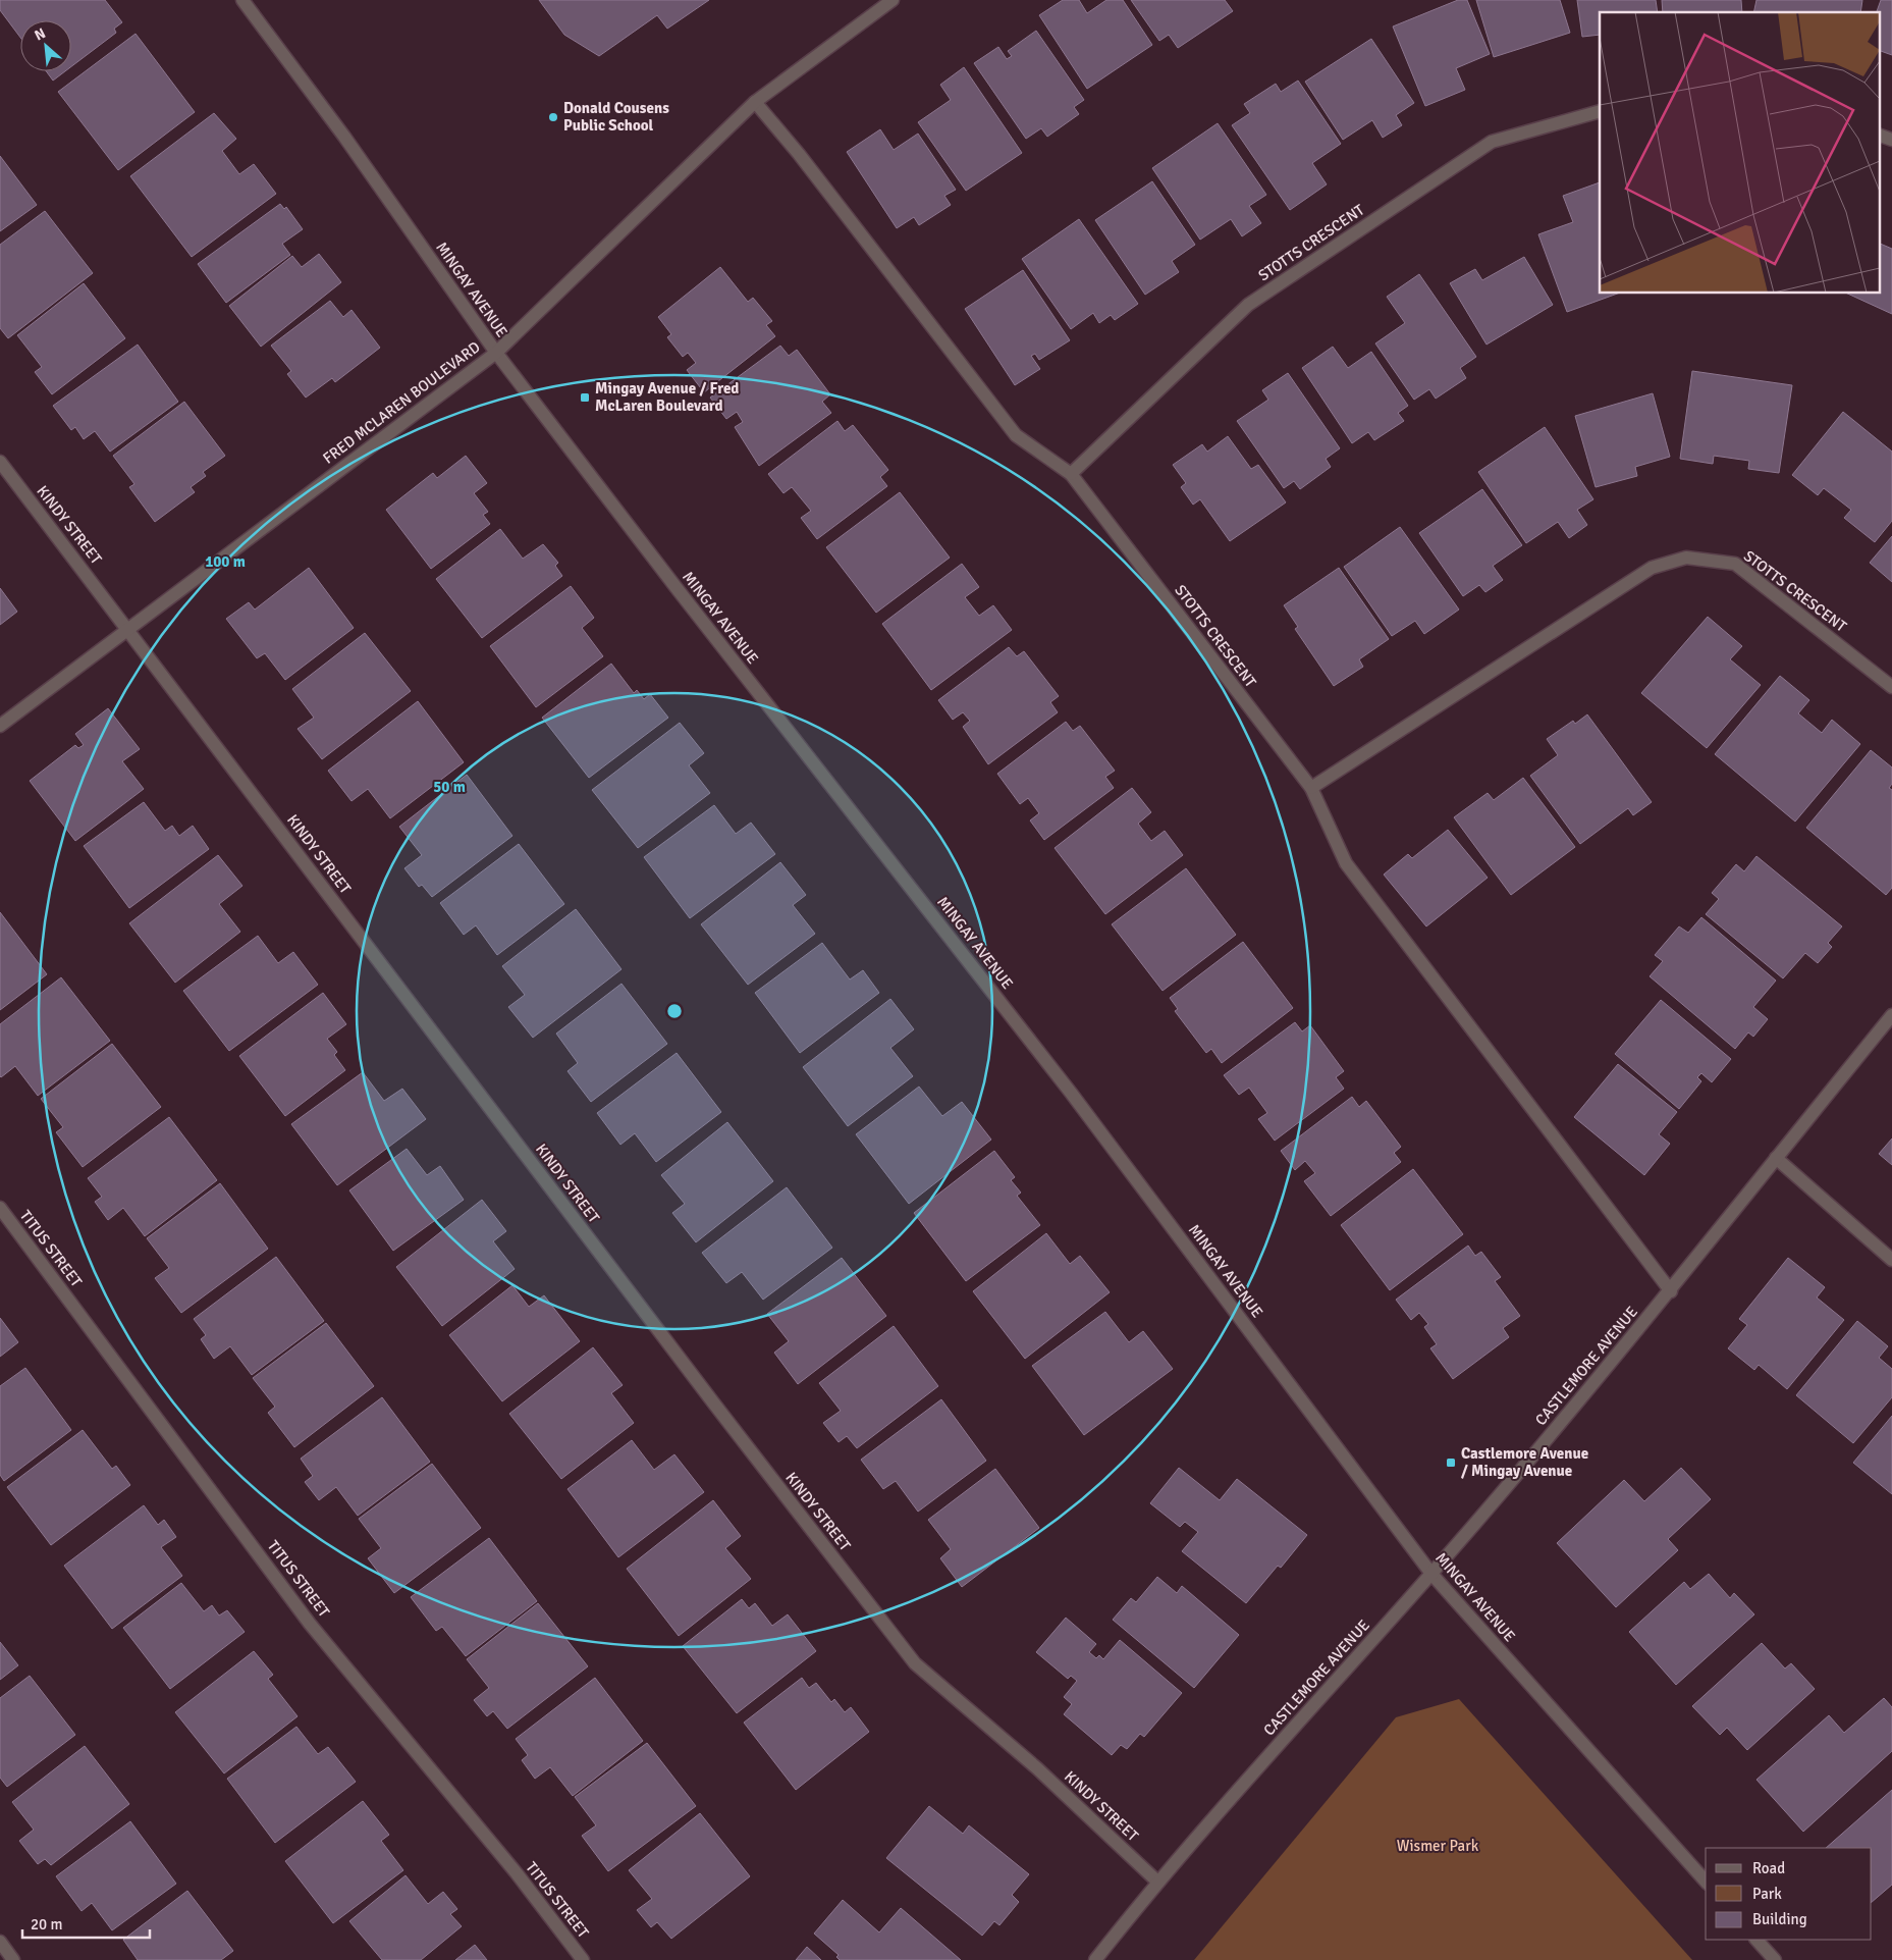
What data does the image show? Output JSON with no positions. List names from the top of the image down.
{
  "streets": {
    "street": [
      "STOTTS CRESCENT",
      "MINGAY AVENUE",
      "FRED MCLAREN BOULEVARD",
      "KINDY STREET",
      "TITUS STREET",
      "CASTLEMORE AVENUE"
    ]
  },
  "crossings": [
    ["MINGAY AVENUE", "FRED MCLAREN BOULEVARD"],
    ["MINGAY AVENUE", "CASTLEMORE AVENUE"],
    ["FRED MCLAREN BOULEVARD", "KINDY STREET"],
    ["KINDY STREET", "CASTLEMORE AVENUE"]
  ],
  "parks": ["Wismer Park"],
  "places": {
    "other": ["Donald Cousens Public School"],
    "transit": ["Mingay Avenue / Fred McLaren Boulevard", "Castlemore Avenue / Mingay Avenue"]
  },
  "legend": ["Road", "Park", "Building"],
  "scale_bar": "20 m",
  "north": "top left",
  "rings": ["100 m", "50 m"]
}
